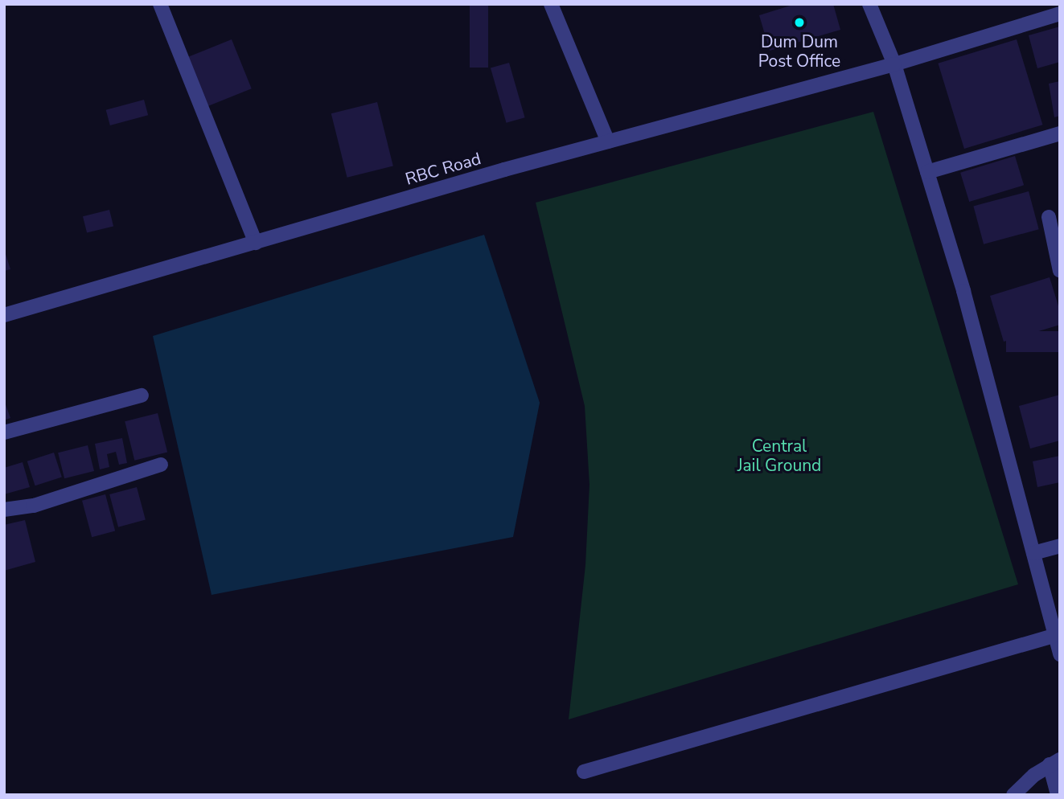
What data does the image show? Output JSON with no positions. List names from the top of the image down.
{
  "streets": {
    "street": ["RBC Road"]
  },
  "parks": ["Central Jail Ground"],
  "places": ["Dum Dum Post Office"]
}
